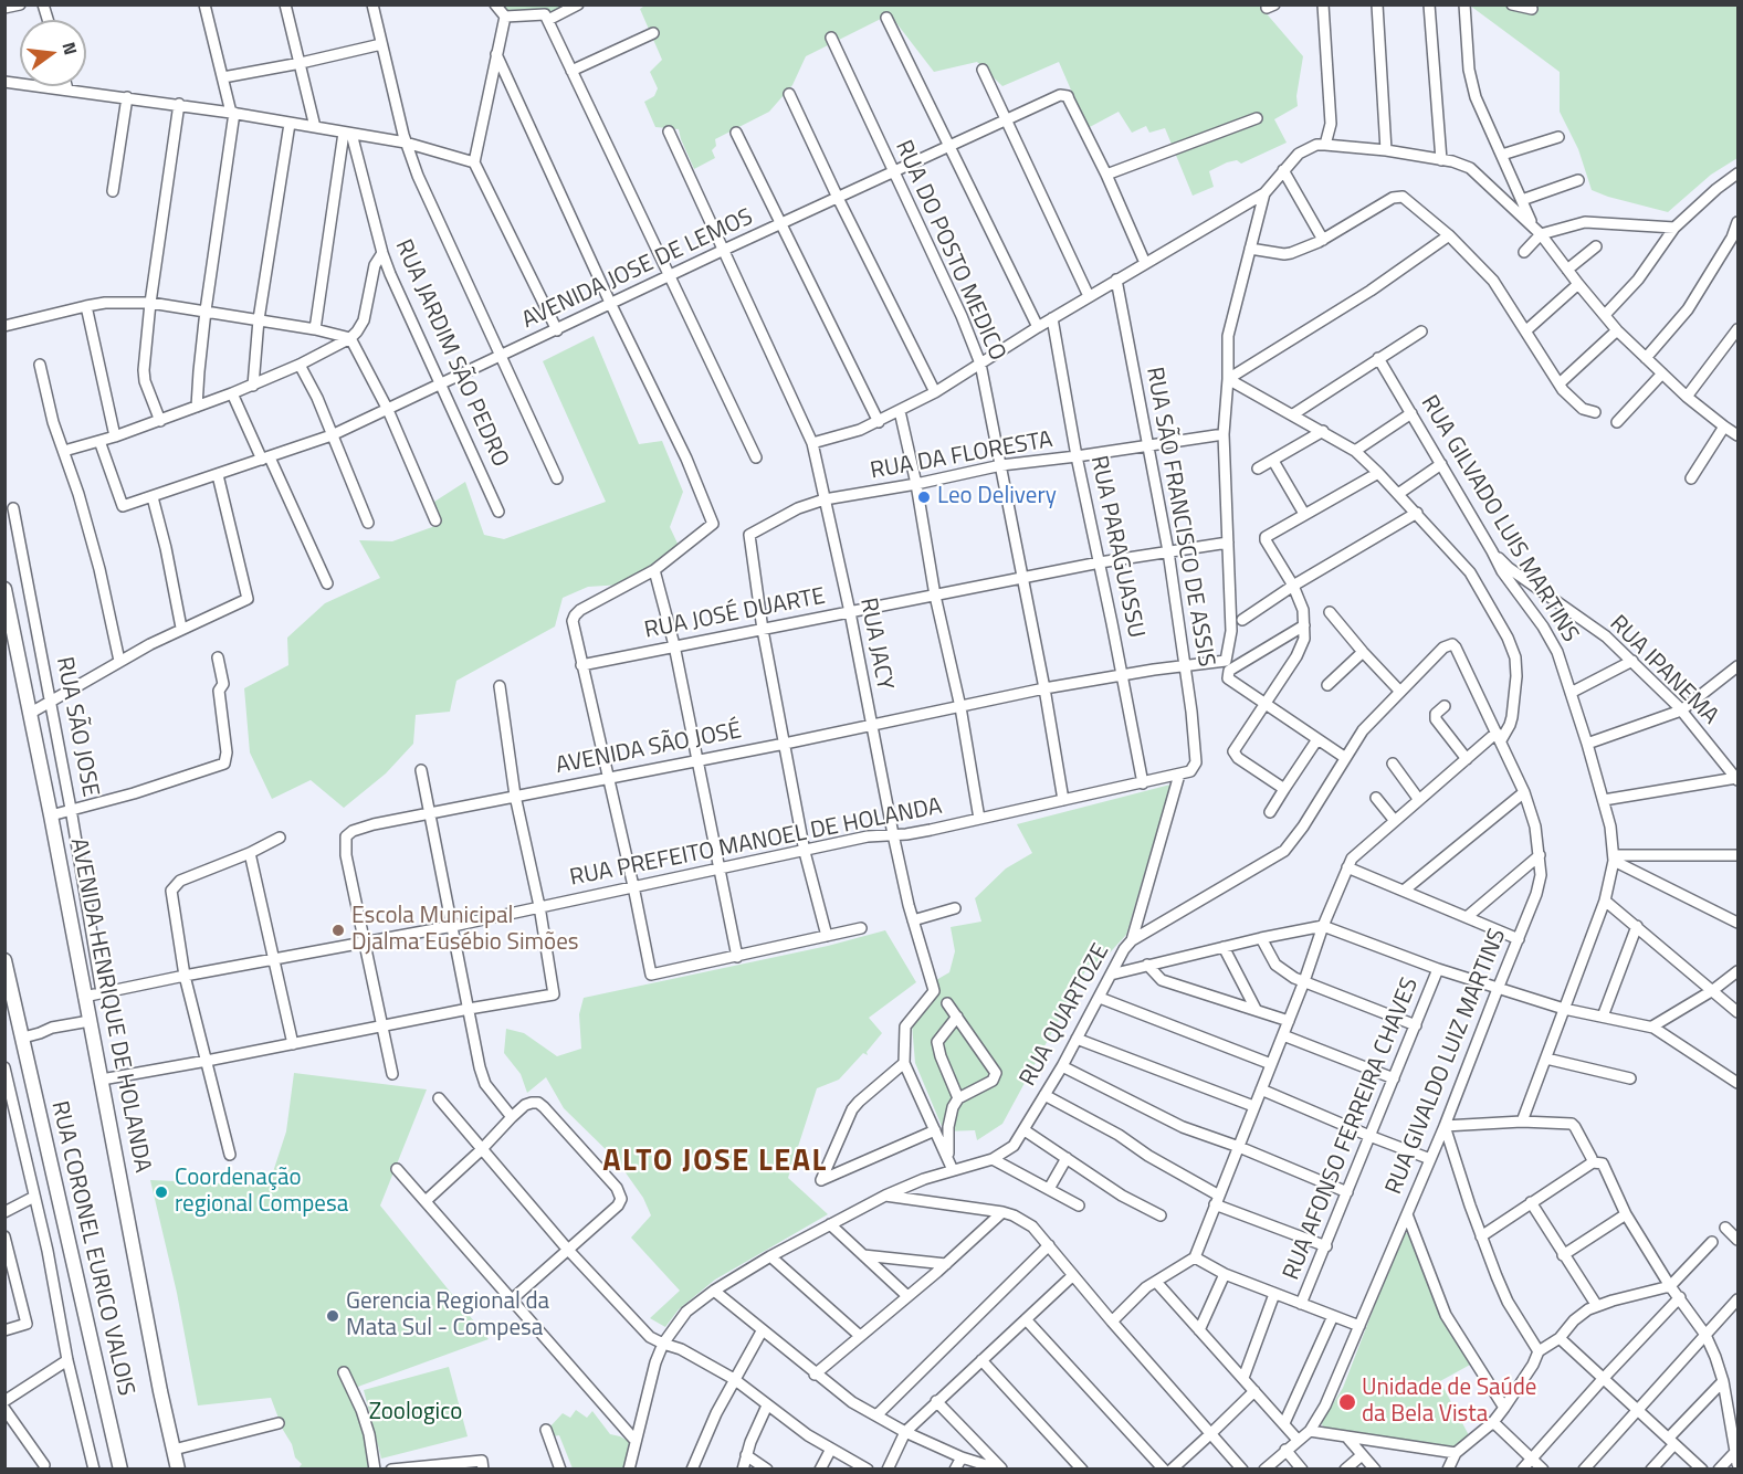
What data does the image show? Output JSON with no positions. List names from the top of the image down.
{
  "streets": {
    "main road": ["AVENIDA HENRIQUE DE HOLANDA", "RUA CORONEL EURICO VALOIS"],
    "street": [
      "RUA DO POSTO MEDICO",
      "AVENIDA JOSE DE LEMOS",
      "RUA JARDIM SÃO PEDRO",
      "RUA DA FLORESTA",
      "RUA SÃO FRANCISCO DE ASSIS",
      "RUA GILVADO LUIS MARTINS",
      "RUA PARAGUASSU",
      "RUA JOSÉ DUARTE",
      "RUA JACY",
      "RUA IPANEMA",
      "RUA SÃO JOSE",
      "AVENIDA SÃO JOSÉ",
      "RUA PREFEITO MANOEL DE HOLANDA",
      "RUA QUARTOZE",
      "RUA GIVALDO LUIZ MARTINS",
      "RUA AFONSO FERREIRA CHAVES"
    ]
  },
  "crossings": [
    ["RUA DO POSTO MEDICO", "AVENIDA JOSE DE LEMOS"],
    ["RUA DO POSTO MEDICO", "RUA DA FLORESTA"],
    ["RUA DO POSTO MEDICO", "RUA JOSÉ DUARTE"],
    ["RUA DO POSTO MEDICO", "AVENIDA SÃO JOSÉ"],
    ["RUA DO POSTO MEDICO", "RUA PREFEITO MANOEL DE HOLANDA"],
    ["AVENIDA JOSE DE LEMOS", "RUA JARDIM SÃO PEDRO"],
    ["AVENIDA JOSE DE LEMOS", "RUA JACY"],
    ["RUA DA FLORESTA", "RUA SÃO FRANCISCO DE ASSIS"],
    ["RUA DA FLORESTA", "RUA PARAGUASSU"],
    ["RUA DA FLORESTA", "RUA JOSÉ DUARTE"],
    ["RUA DA FLORESTA", "RUA JACY"],
    ["RUA SÃO FRANCISCO DE ASSIS", "AVENIDA SÃO JOSÉ"],
    ["RUA SÃO FRANCISCO DE ASSIS", "RUA PREFEITO MANOEL DE HOLANDA"],
    ["RUA GILVADO LUIS MARTINS", "RUA IPANEMA"],
    ["RUA PARAGUASSU", "RUA JOSÉ DUARTE"],
    ["RUA PARAGUASSU", "AVENIDA SÃO JOSÉ"],
    ["RUA PARAGUASSU", "RUA PREFEITO MANOEL DE HOLANDA"],
    ["RUA JOSÉ DUARTE", "RUA JACY"],
    ["RUA JACY", "AVENIDA SÃO JOSÉ"],
    ["RUA JACY", "RUA PREFEITO MANOEL DE HOLANDA"],
    ["RUA JACY", "RUA QUARTOZE"],
    ["RUA SÃO JOSE", "RUA PREFEITO MANOEL DE HOLANDA"],
    ["AVENIDA SÃO JOSÉ", "RUA PREFEITO MANOEL DE HOLANDA"],
    ["RUA PREFEITO MANOEL DE HOLANDA", "AVENIDA HENRIQUE DE HOLANDA"],
    ["RUA QUARTOZE", "RUA GIVALDO LUIZ MARTINS"]
  ],
  "districts": ["ALTO JOSE LEAL"],
  "parks": ["Zoologico"],
  "places": [
    "Leo Delivery",
    "Escola Municipal Djalma Eusébio Simões",
    "Coordenação regional Compesa",
    "Gerencia Regional da Mata Sul - Compesa",
    "Unidade de Saúde da Bela Vista"
  ],
  "north": "right"
}
